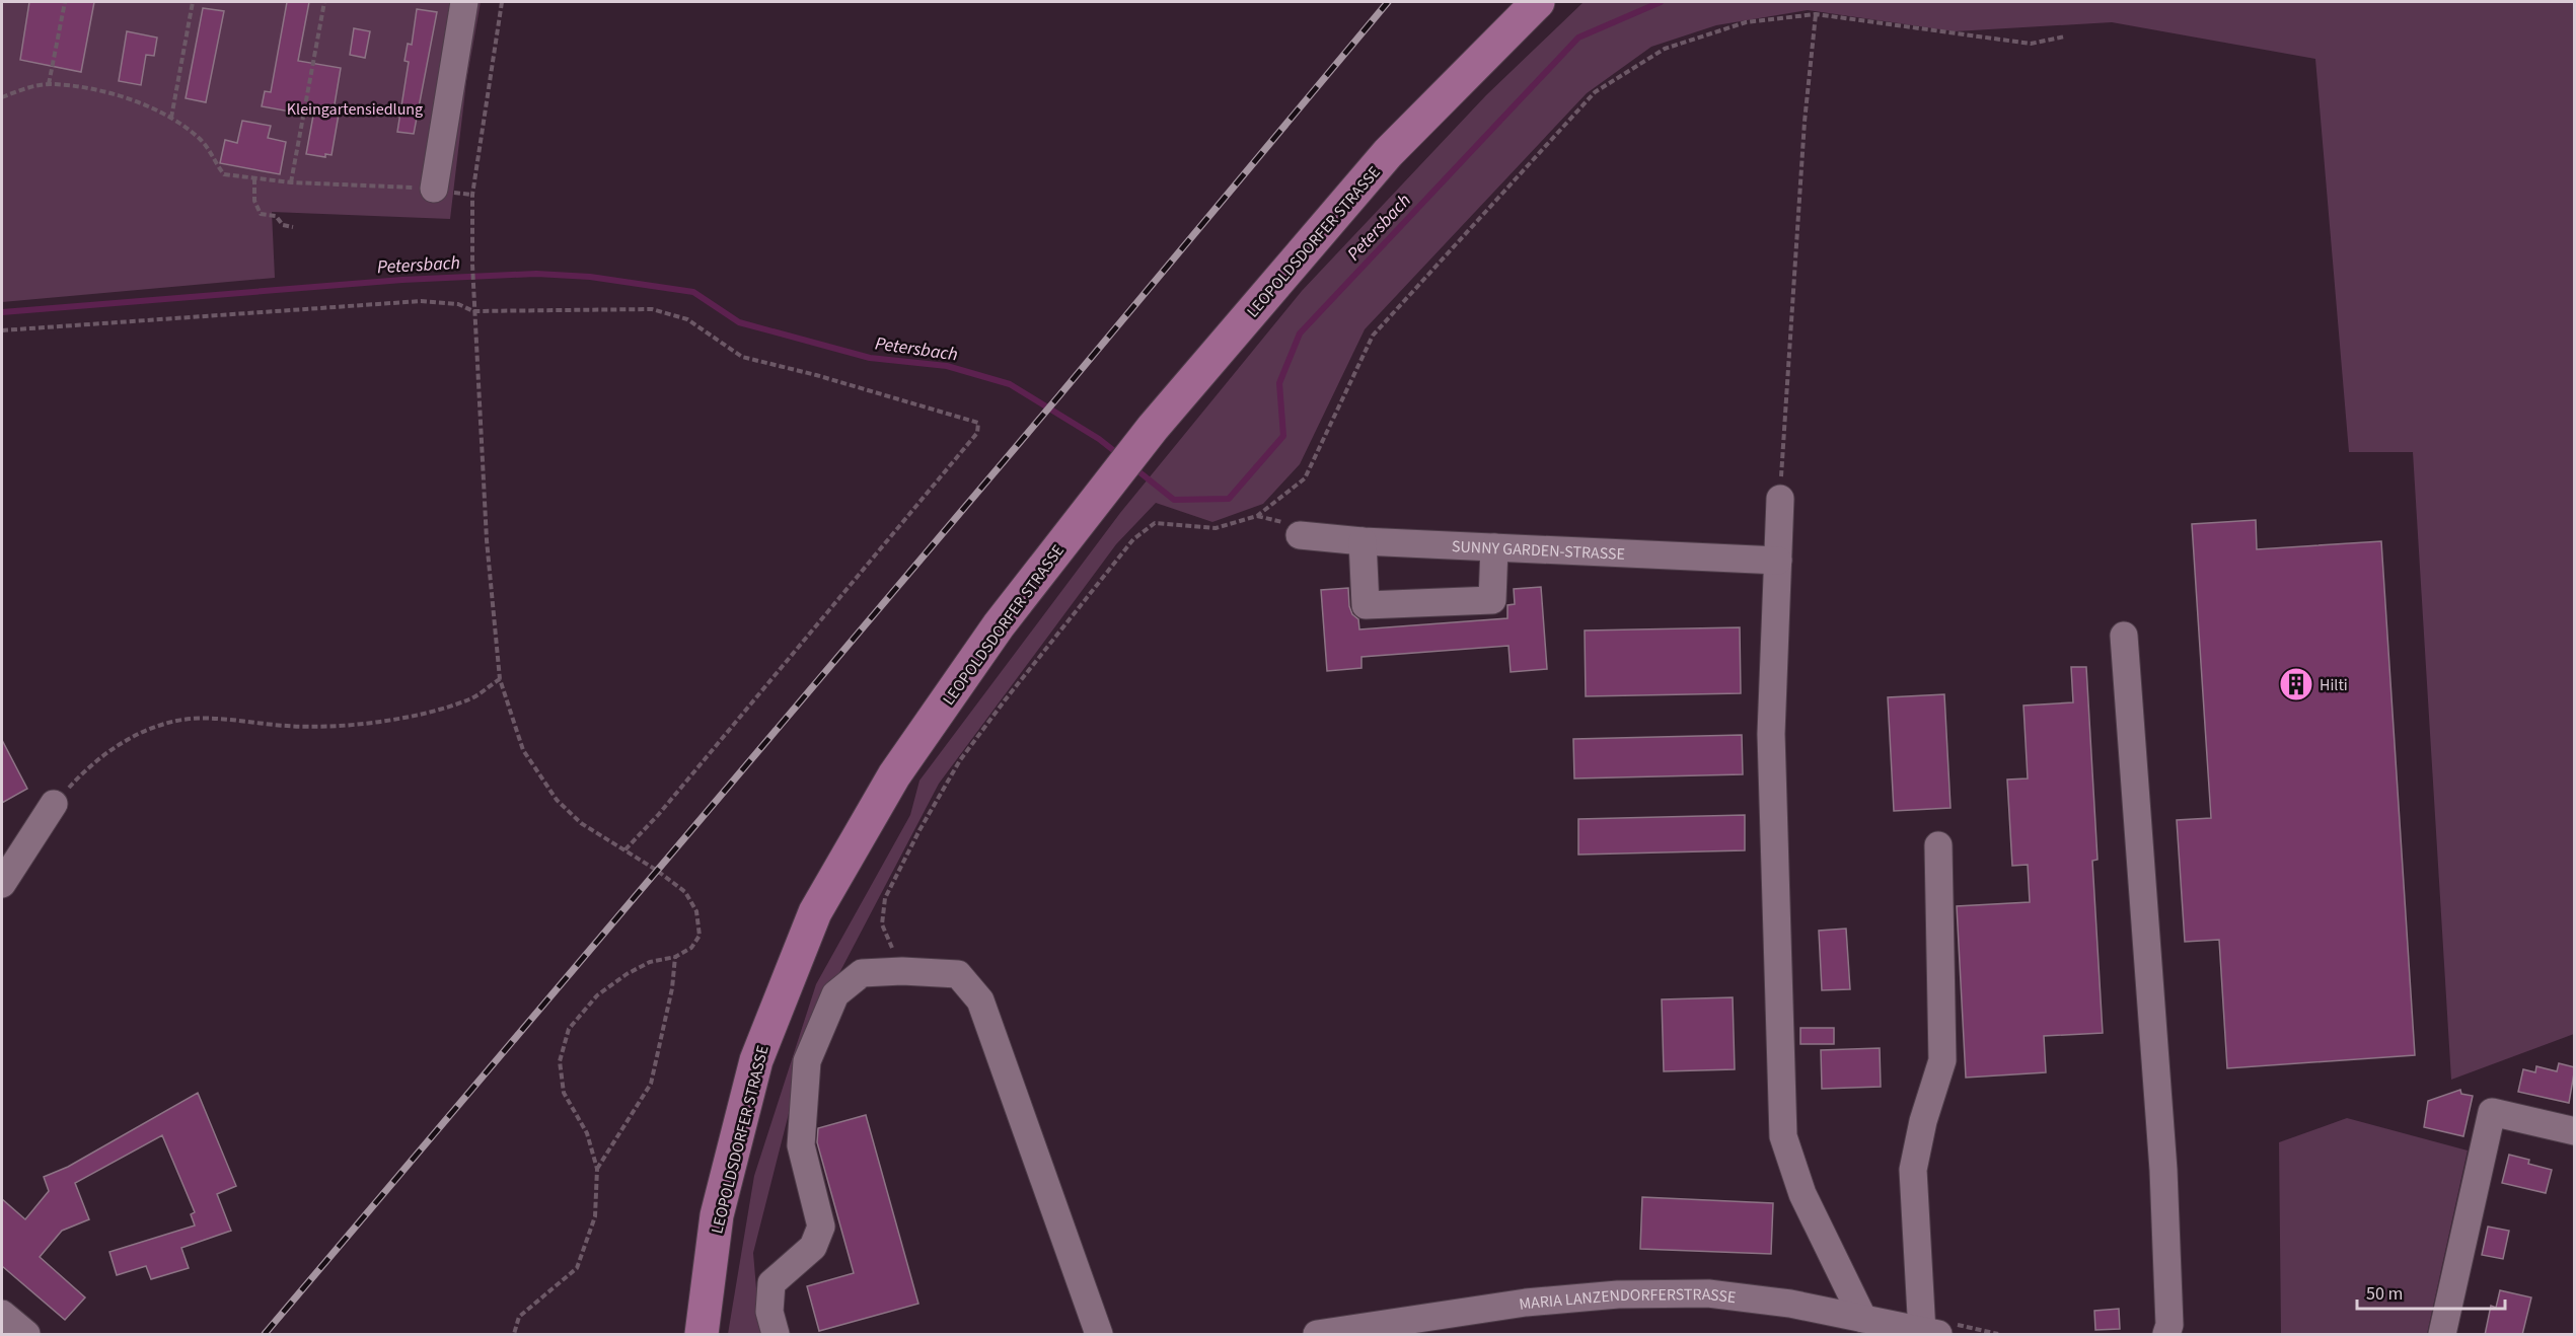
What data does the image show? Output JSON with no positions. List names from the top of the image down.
{
  "streets": {
    "main road": ["LEOPOLDSDORFER STRASSE"],
    "street": ["SUNNY GARDEN-STRASSE", "MARIA LANZENDORFERSTRASSE"]
  },
  "water": ["Petersbach"],
  "parks": ["Kleingartensiedlung"],
  "places": {
    "building": ["Hilti"]
  },
  "scale_bar": "50 m"
}
